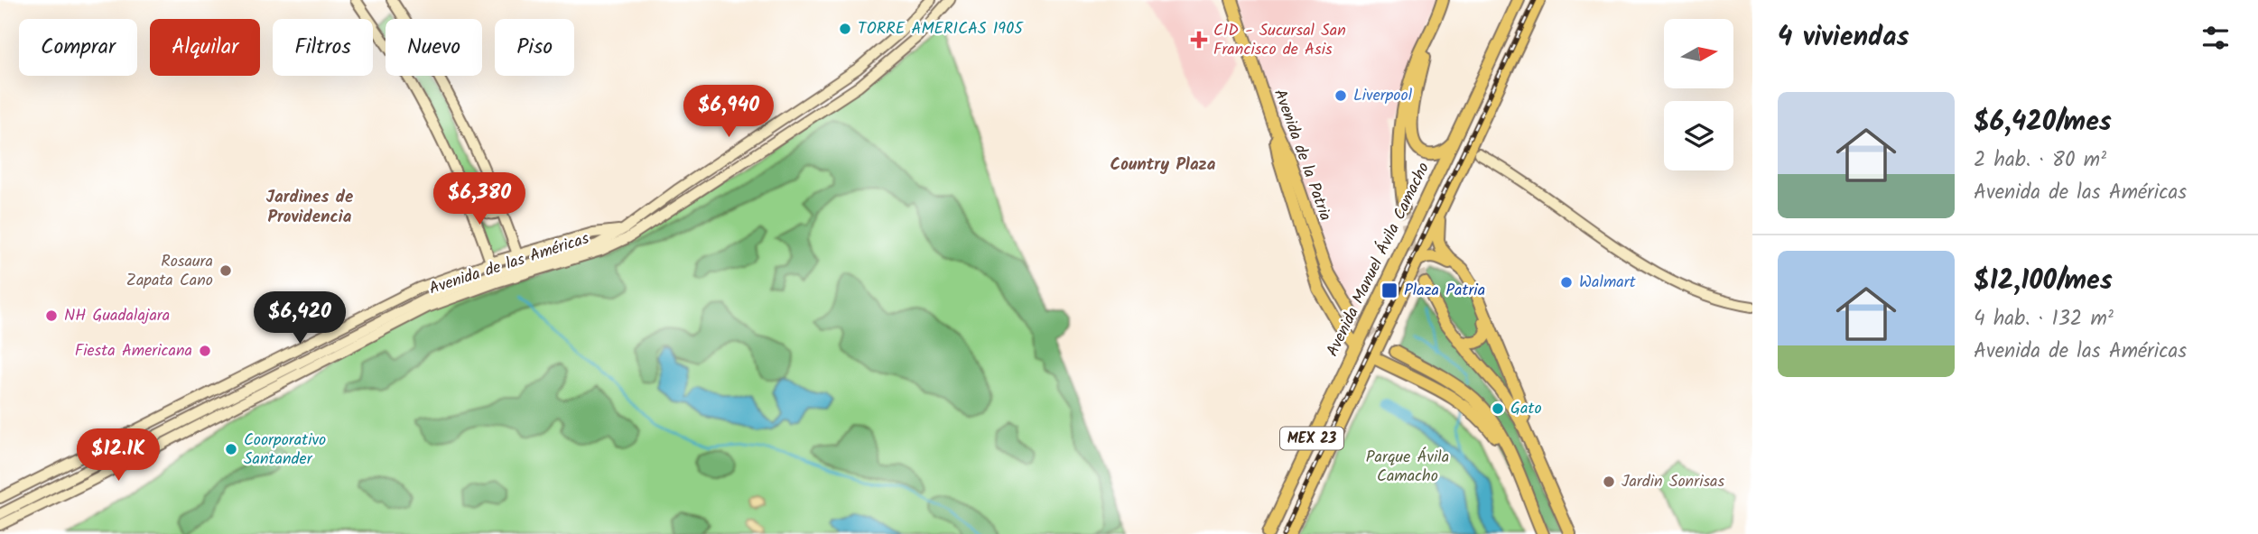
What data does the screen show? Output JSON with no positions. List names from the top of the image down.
{
  "streets": {
    "main road": [
      "Avenida de la Patria",
      "Avenida Manuel Ávila Camacho",
      "Avenida de las Américas",
      "MEX 23"
    ]
  },
  "districts": ["Country Plaza", "Jardines de Providencia"],
  "parks": ["Parque Ávila Camacho"],
  "places": {
    "other": [
      "TORRE AMERICAS 1905",
      "Liverpool",
      "Rosaura Zapata Cano",
      "Walmart",
      "NH Guadalajara",
      "Fiesta Americana",
      "Gato",
      "Coorporativo Santander",
      "Jardin Sonrisas"
    ],
    "health": ["CID - Sucursal San Francisco de Asis"],
    "transit": ["Plaza Patria"]
  },
  "north": "right",
  "page": {
    "heading": "4 viviendas",
    "chip": [
      "Comprar",
      "Alquilar",
      "Filtros",
      "Nuevo",
      "Piso"
    ],
    "list": [
      {
        "name": "$6,420/mes",
        "note": "2 hab. · 80 m² · Avenida de las Américas"
      },
      {
        "name": "$12,100/mes",
        "note": "4 hab. · 132 m² · Avenida de las Américas"
      }
    ],
    "price": [
      "$6,940",
      "$6,380",
      "$6,420",
      "$12.1K"
    ]
  }
}
